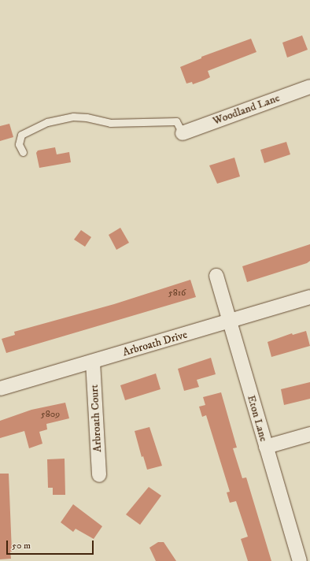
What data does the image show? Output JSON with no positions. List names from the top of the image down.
{
  "streets": {
    "street": [
      "Woodland Lane",
      "Arbroath Drive",
      "Arbroath Court",
      "Eton Lane"
    ]
  },
  "crossings": [
    ["Arbroath Drive", "Arbroath Court"],
    ["Arbroath Drive", "Eton Lane"]
  ],
  "house_numbers": ["5816", "5809"],
  "scale_bar": "50 m"
}
